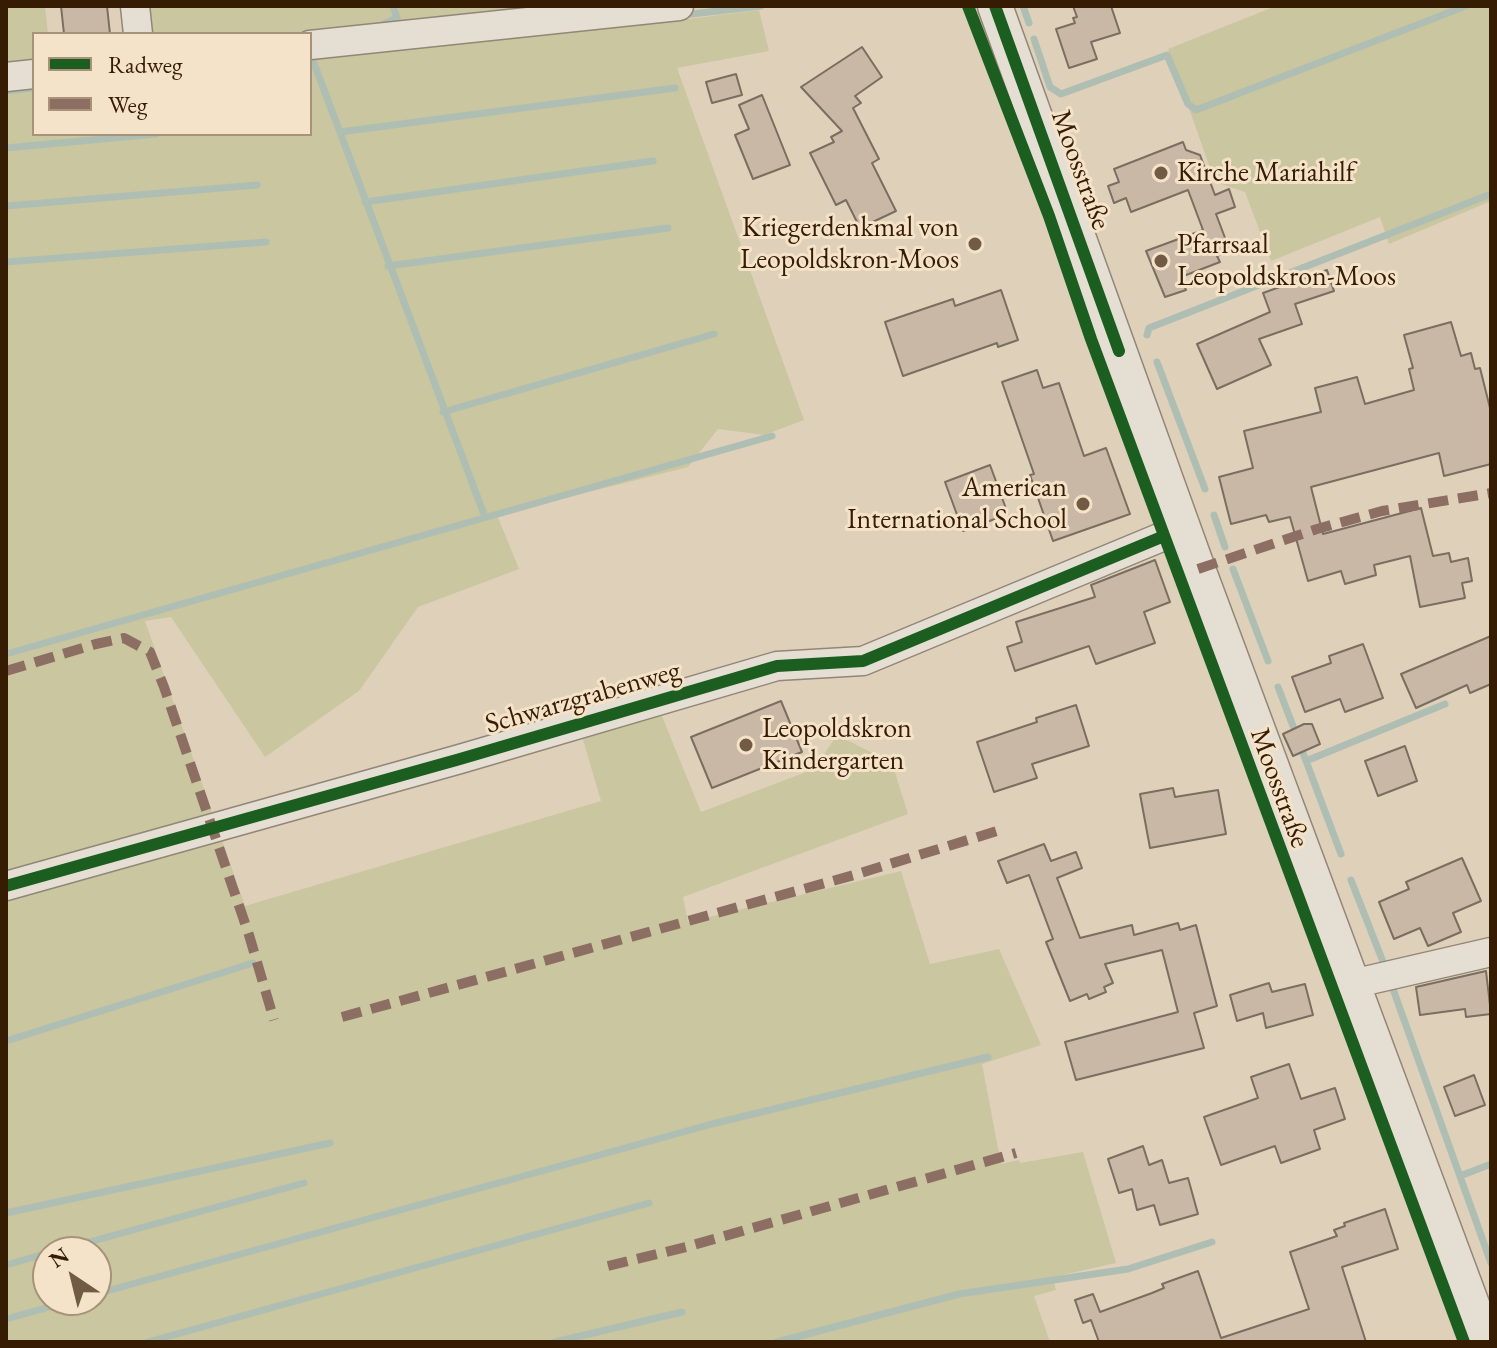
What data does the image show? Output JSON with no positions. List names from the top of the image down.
{
  "streets": {
    "street": ["Moosstraße", "Schwarzgrabenweg"]
  },
  "crossings": [
    ["Moosstraße", "Schwarzgrabenweg"]
  ],
  "places": [
    "Kirche Mariahilf",
    "Kriegerdenkmal von Leopoldskron-Moos",
    "Pfarrsaal Leopoldskron-Moos",
    "American International School",
    "Leopoldskron Kindergarten"
  ],
  "legend": ["Radweg", "Weg"],
  "north": "top left"
}
